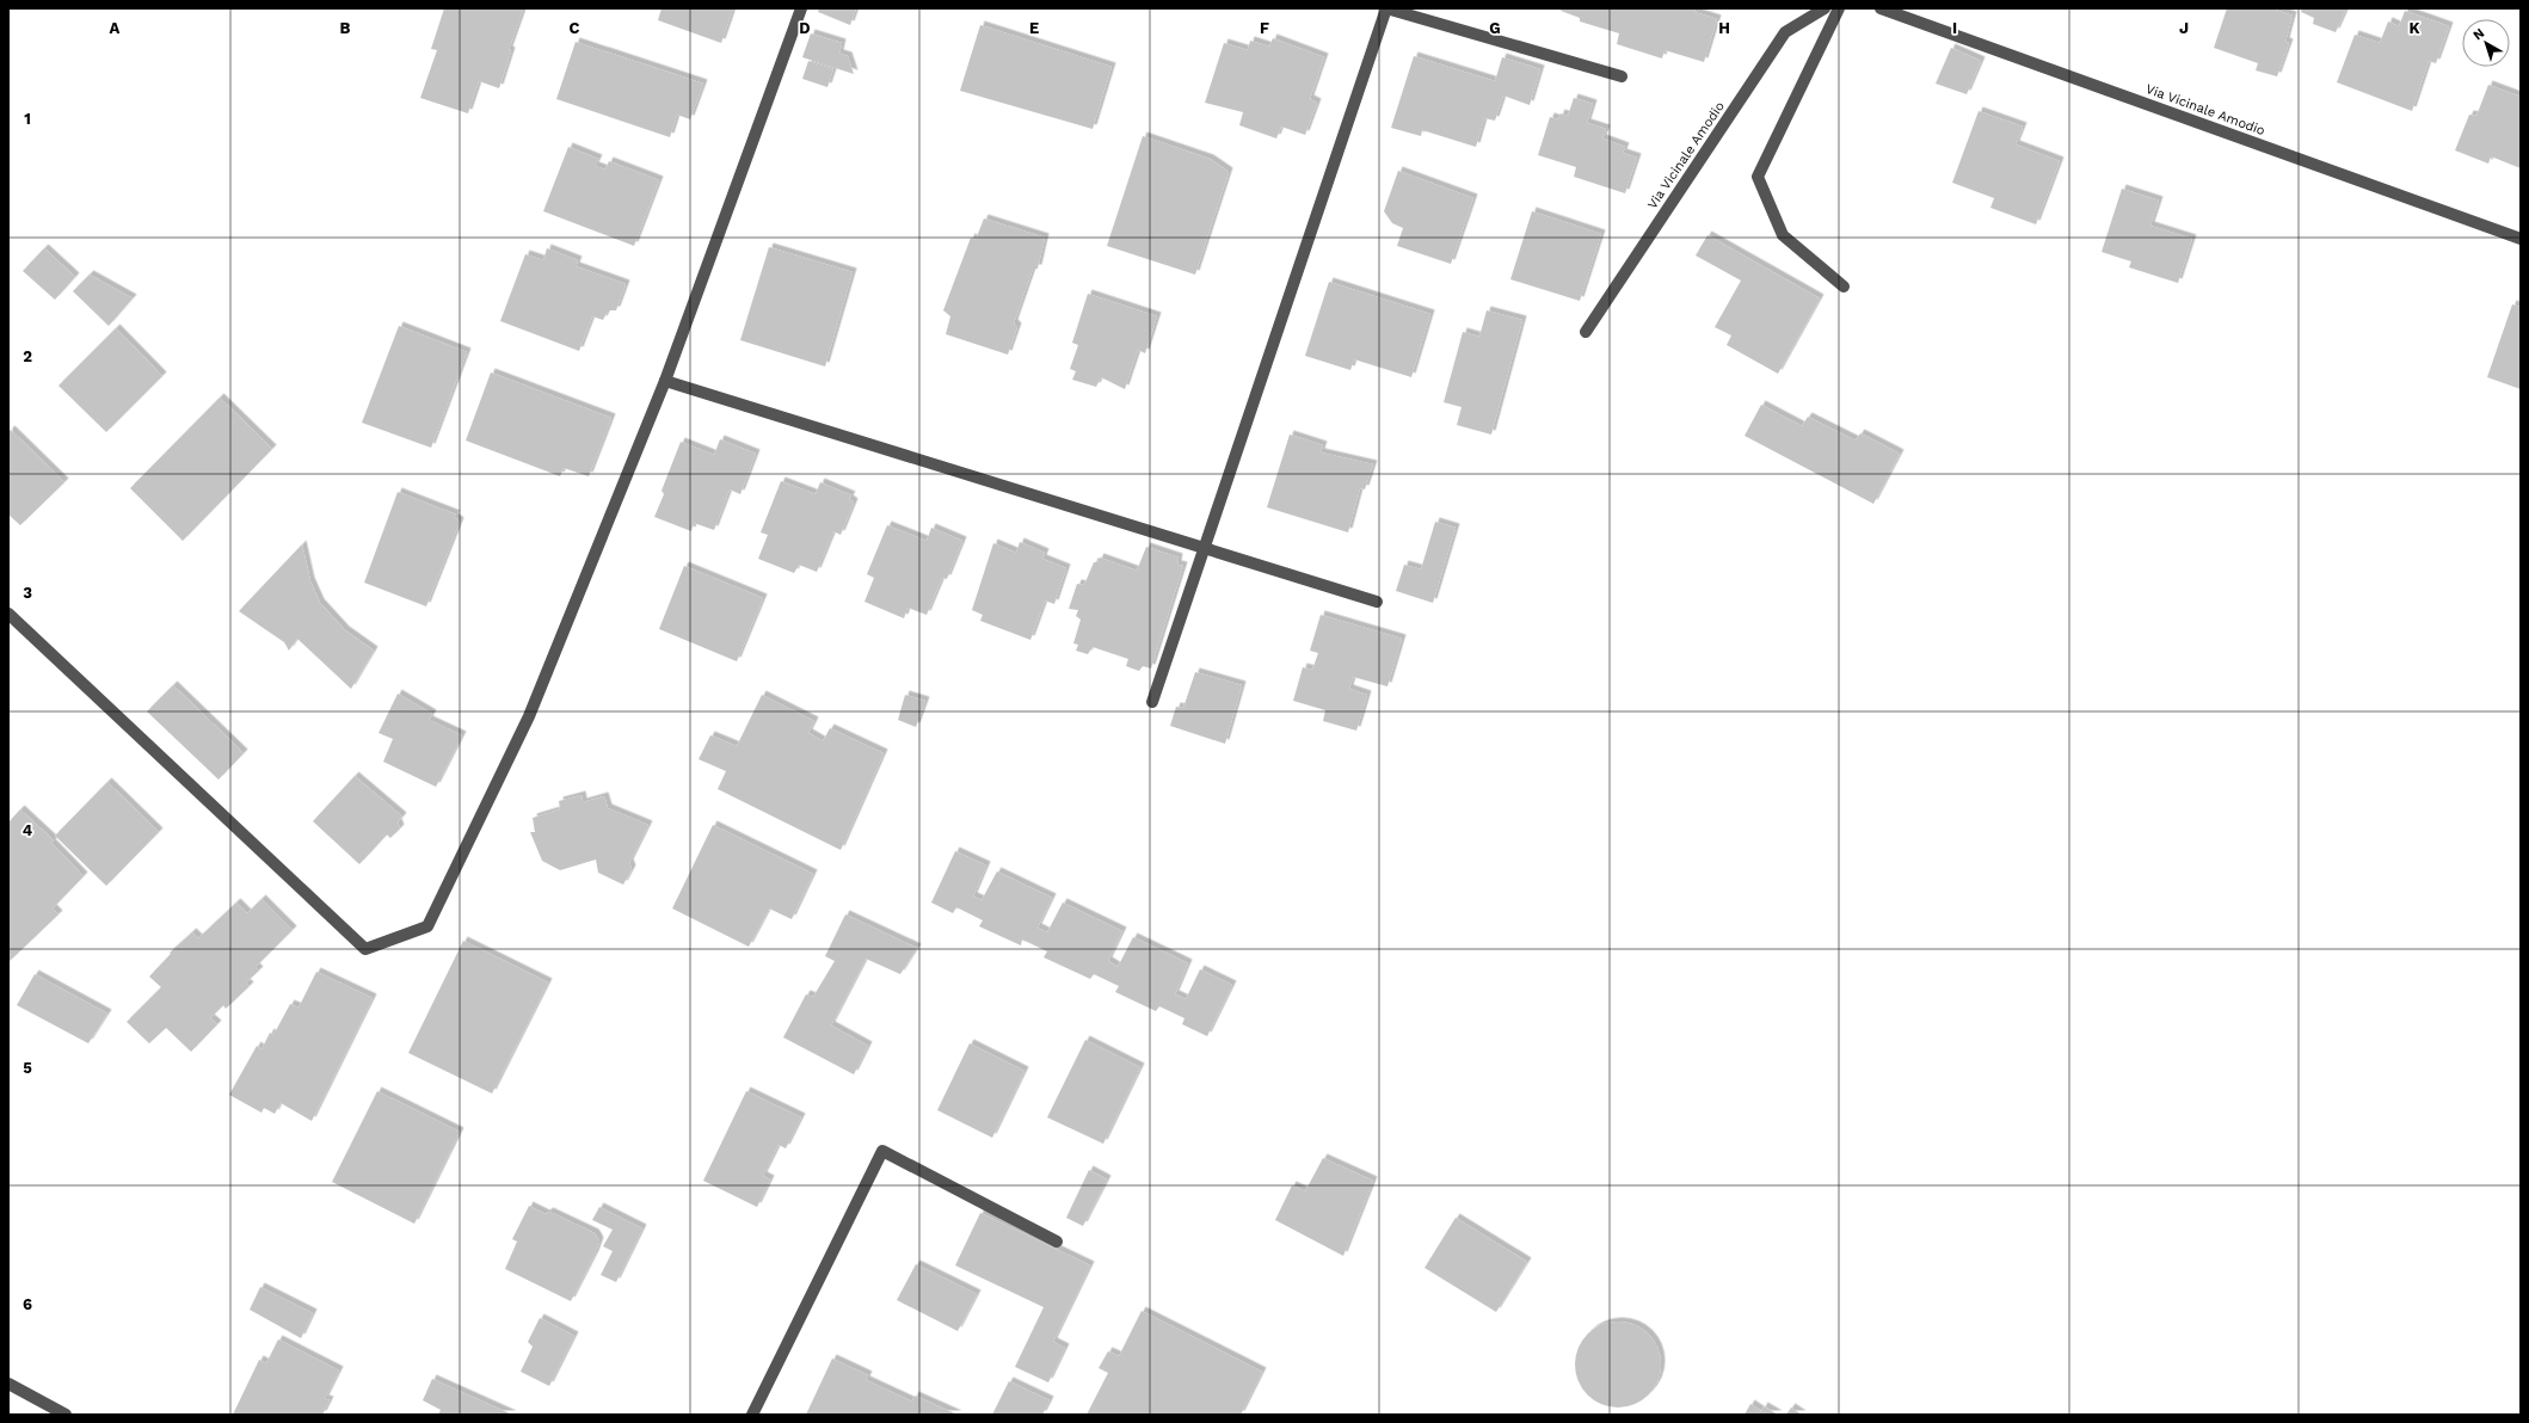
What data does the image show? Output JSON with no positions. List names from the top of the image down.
{
  "streets": {
    "street": ["Via Vicinale Amodio"]
  },
  "north": "top left",
  "grid": {
    "columns": [
      "A",
      "B",
      "C",
      "D",
      "E",
      "F",
      "G",
      "H",
      "I",
      "J",
      "K"
    ],
    "rows": [
      "1",
      "2",
      "3",
      "4",
      "5",
      "6"
    ]
  }
}
